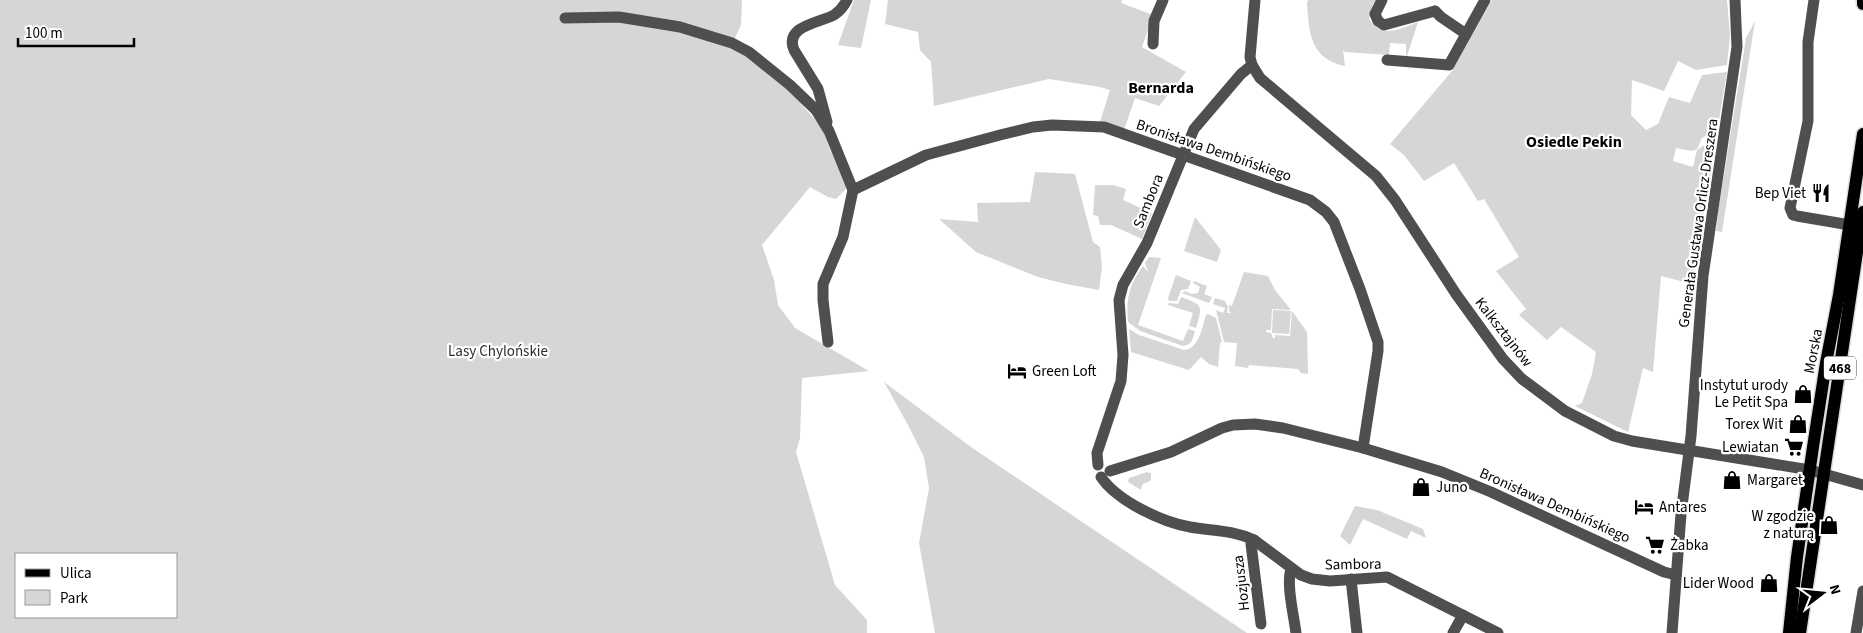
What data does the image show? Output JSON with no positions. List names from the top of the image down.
{
  "streets": {
    "main road": ["Morska", "468"],
    "street": [
      "Bronisława Dembińskiego",
      "Sambora",
      "Generała Gustawa Orlicz-Dreszera",
      "Kalksztajnów",
      "Hozjusza"
    ]
  },
  "crossings": [
    ["Bronisława Dembińskiego", "Sambora"],
    ["Bronisława Dembińskiego", "Generała Gustawa Orlicz-Dreszera"],
    ["Sambora", "Kalksztajnów"],
    ["Sambora", "Hozjusza"],
    ["Generała Gustawa Orlicz-Dreszera", "Kalksztajnów"],
    ["Kalksztajnów", "Morska"]
  ],
  "districts": ["Bernarda", "Osiedle Pekin"],
  "parks": ["Lasy Chylońskie"],
  "places": {
    "restaurant": ["Bep Viet"],
    "hotel": ["Green Loft", "Antares"],
    "shop": [
      "Instytut urody Le Petit Spa",
      "Torex Wit",
      "Margaret",
      "Juno",
      "W zgodzie z naturą",
      "Lider Wood"
    ],
    "supermarket": ["Lewiatan", "Żabka"]
  },
  "legend": ["Ulica", "Park"],
  "scale_bar": "100 m",
  "north": "right"
}
